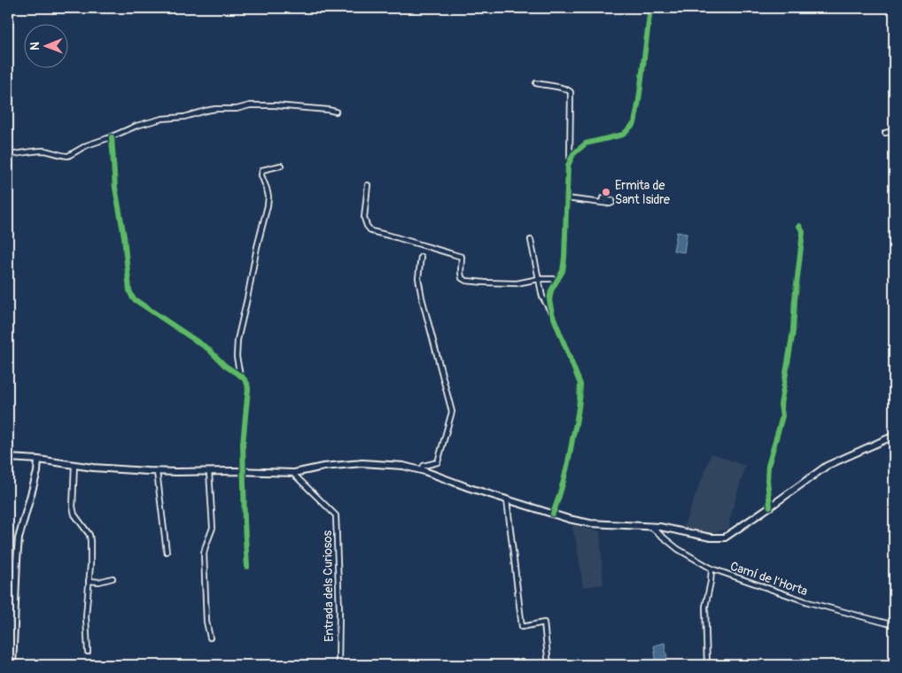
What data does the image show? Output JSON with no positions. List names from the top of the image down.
{
  "streets": {
    "street": ["Camí de l'Horta", "Entrada dels Curiosos"]
  },
  "places": ["Ermita de Sant Isidre"],
  "north": "left"
}
